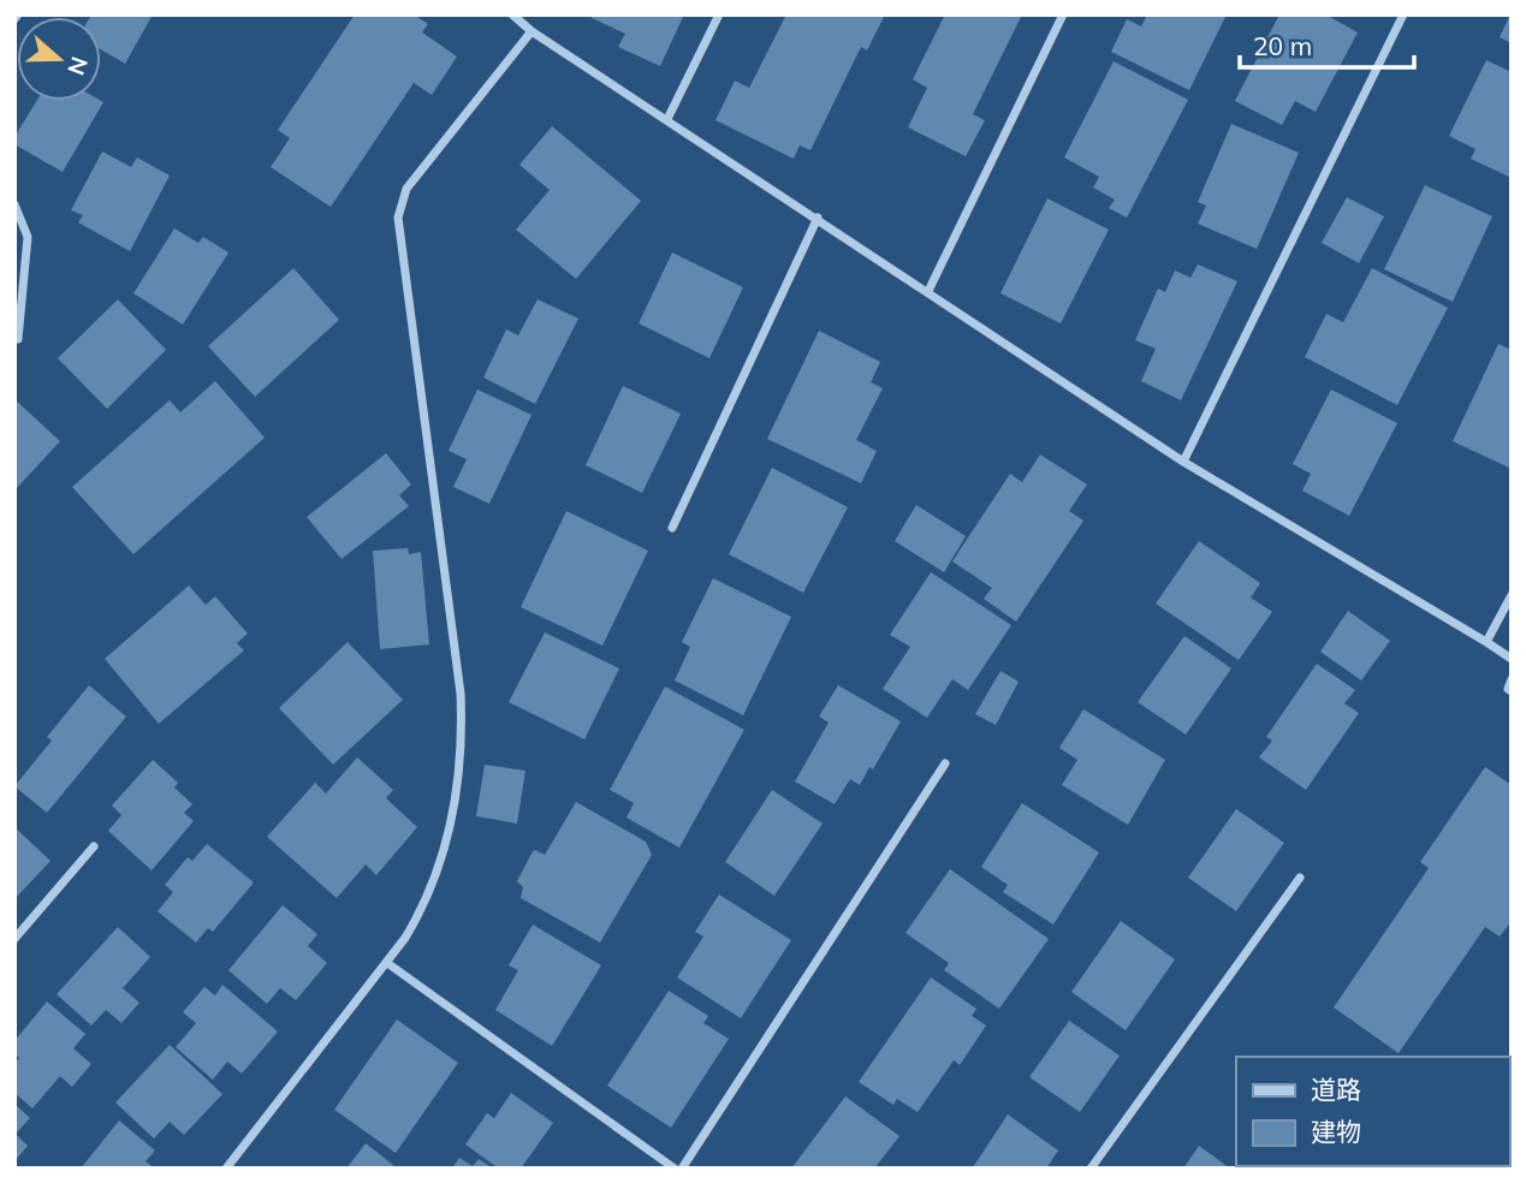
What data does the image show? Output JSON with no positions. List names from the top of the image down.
{
  "legend": ["道路", "建物"],
  "scale_bar": "20 m",
  "north": "right"
}
